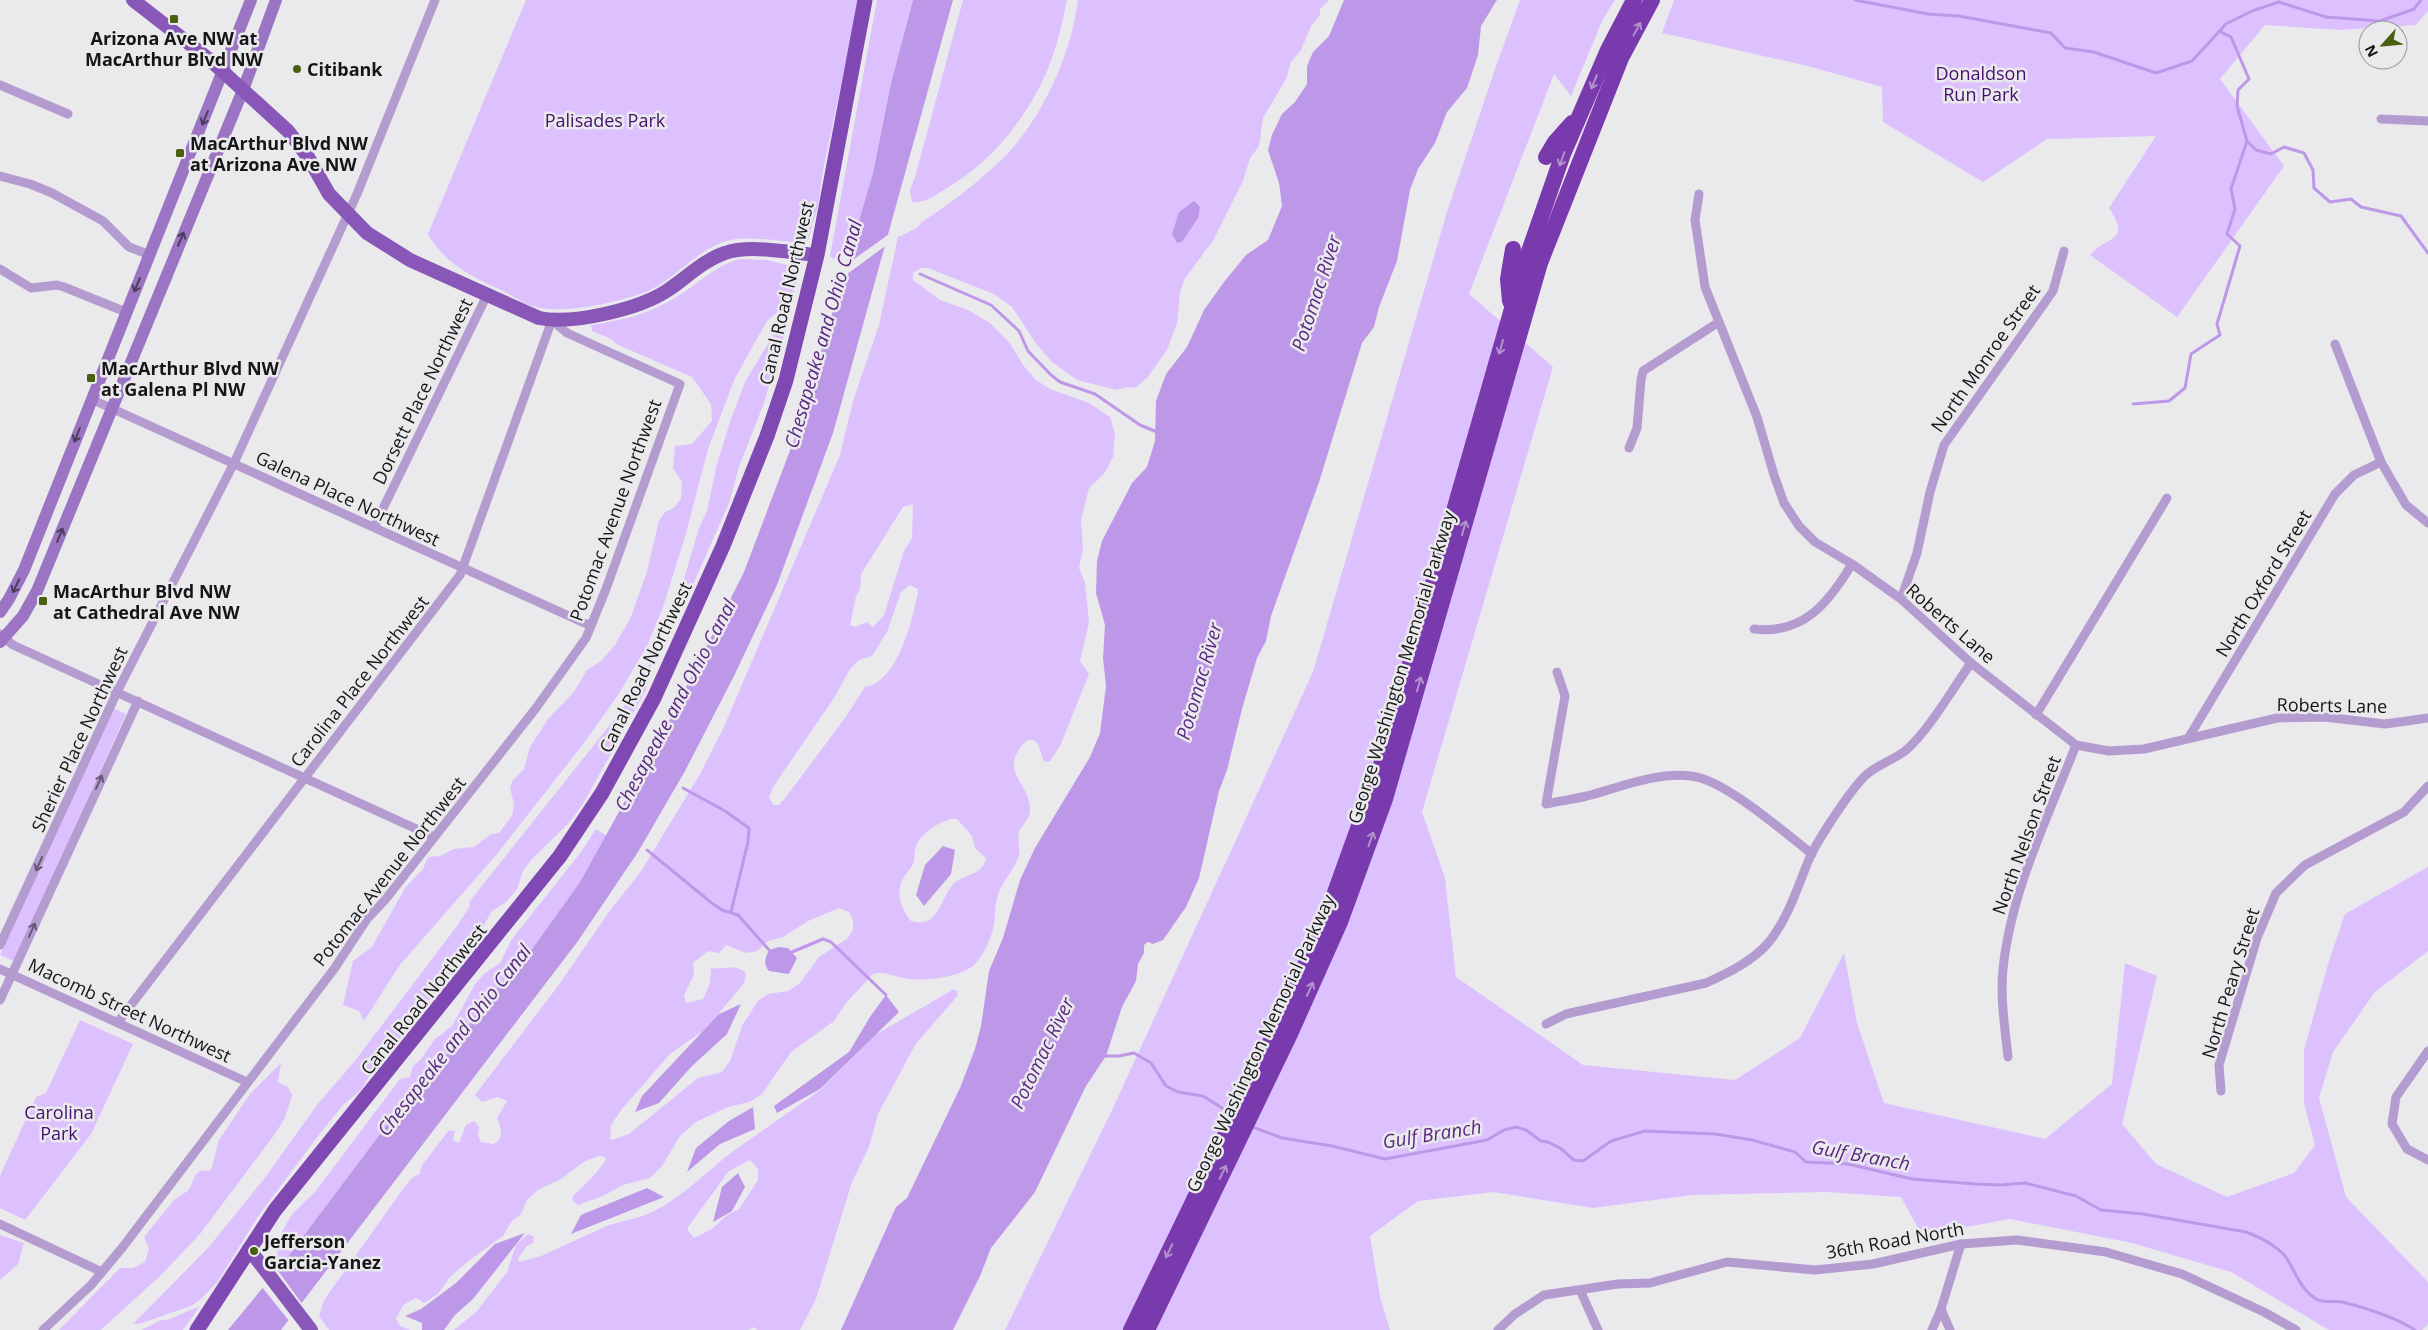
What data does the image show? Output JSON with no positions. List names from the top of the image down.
{
  "streets": {
    "highway": ["Canal Road Northwest", "George Washington Memorial Parkway"],
    "street": [
      "North Monroe Street",
      "Dorsett Place Northwest",
      "Galena Place Northwest",
      "Potomac Avenue Northwest",
      "North Oxford Street",
      "Roberts Lane",
      "Carolina Place Northwest",
      "Sherier Place Northwest",
      "North Nelson Street",
      "North Peary Street",
      "Macomb Street Northwest",
      "36th Road North"
    ]
  },
  "crossings": [
    ["North Monroe Street", "Roberts Lane"],
    ["Dorsett Place Northwest", "Galena Place Northwest"],
    ["Galena Place Northwest", "Potomac Avenue Northwest"],
    ["Galena Place Northwest", "Carolina Place Northwest"],
    ["Galena Place Northwest", "Sherier Place Northwest"],
    ["Potomac Avenue Northwest", "Carolina Place Northwest"],
    ["Potomac Avenue Northwest", "Macomb Street Northwest"],
    ["North Oxford Street", "Roberts Lane"],
    ["Roberts Lane", "North Nelson Street"],
    ["Carolina Place Northwest", "Macomb Street Northwest"],
    ["Sherier Place Northwest", "Macomb Street Northwest"]
  ],
  "water": ["Potomac River", "Chesapeake and Ohio Canal", "Gulf Branch"],
  "parks": ["Donaldson Run Park", "Palisades Park", "Carolina Park"],
  "places": {
    "transit": [
      "Arizona Ave NW at MacArthur Blvd NW",
      "MacArthur Blvd NW at Arizona Ave NW",
      "MacArthur Blvd NW at Galena Pl NW",
      "MacArthur Blvd NW at Cathedral Ave NW"
    ],
    "other": ["Citibank", "Jefferson Garcia-Yanez"]
  },
  "north": "bottom left"
}
